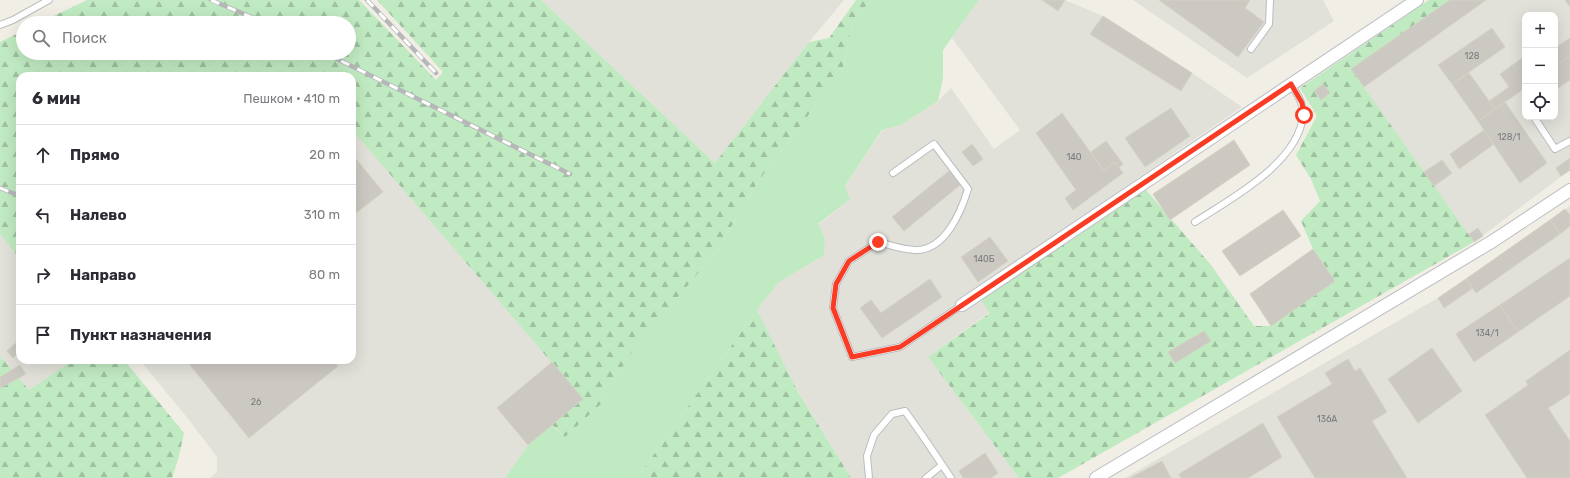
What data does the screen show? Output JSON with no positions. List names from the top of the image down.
{
  "house_numbers": [
    "128",
    "128/1",
    "140",
    "140Б",
    "134/1",
    "26",
    "136А"
  ],
  "page": {
    "map_buttons": ["+", "−"],
    "search": "Поиск",
    "heading": ["6 мин", "Пешком · 410 m"],
    "list": [
      ["Прямо", "20 m"],
      ["Налево", "310 m"],
      ["Направо", "80 m"],
      "Пункт назначения"
    ]
  }
}
